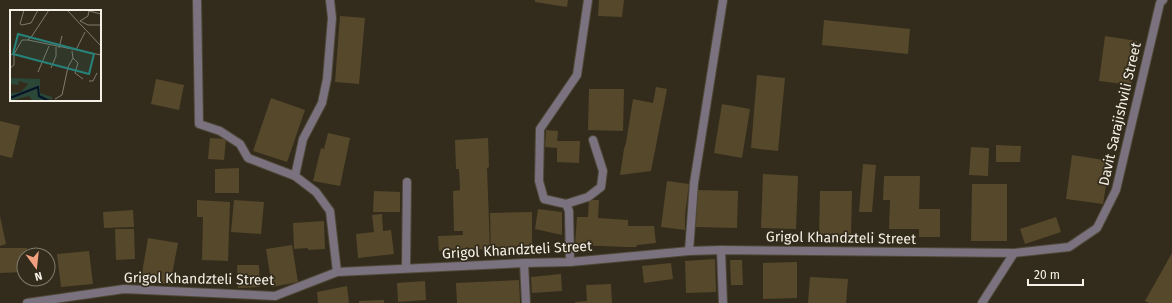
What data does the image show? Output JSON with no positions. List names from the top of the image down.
{
  "streets": {
    "street": ["Davit Sarajishvili Street", "Grigol Khandzteli Street"]
  },
  "crossings": [
    ["Davit Sarajishvili Street", "Grigol Khandzteli Street"]
  ],
  "scale_bar": "20 m",
  "north": "bottom"
}
